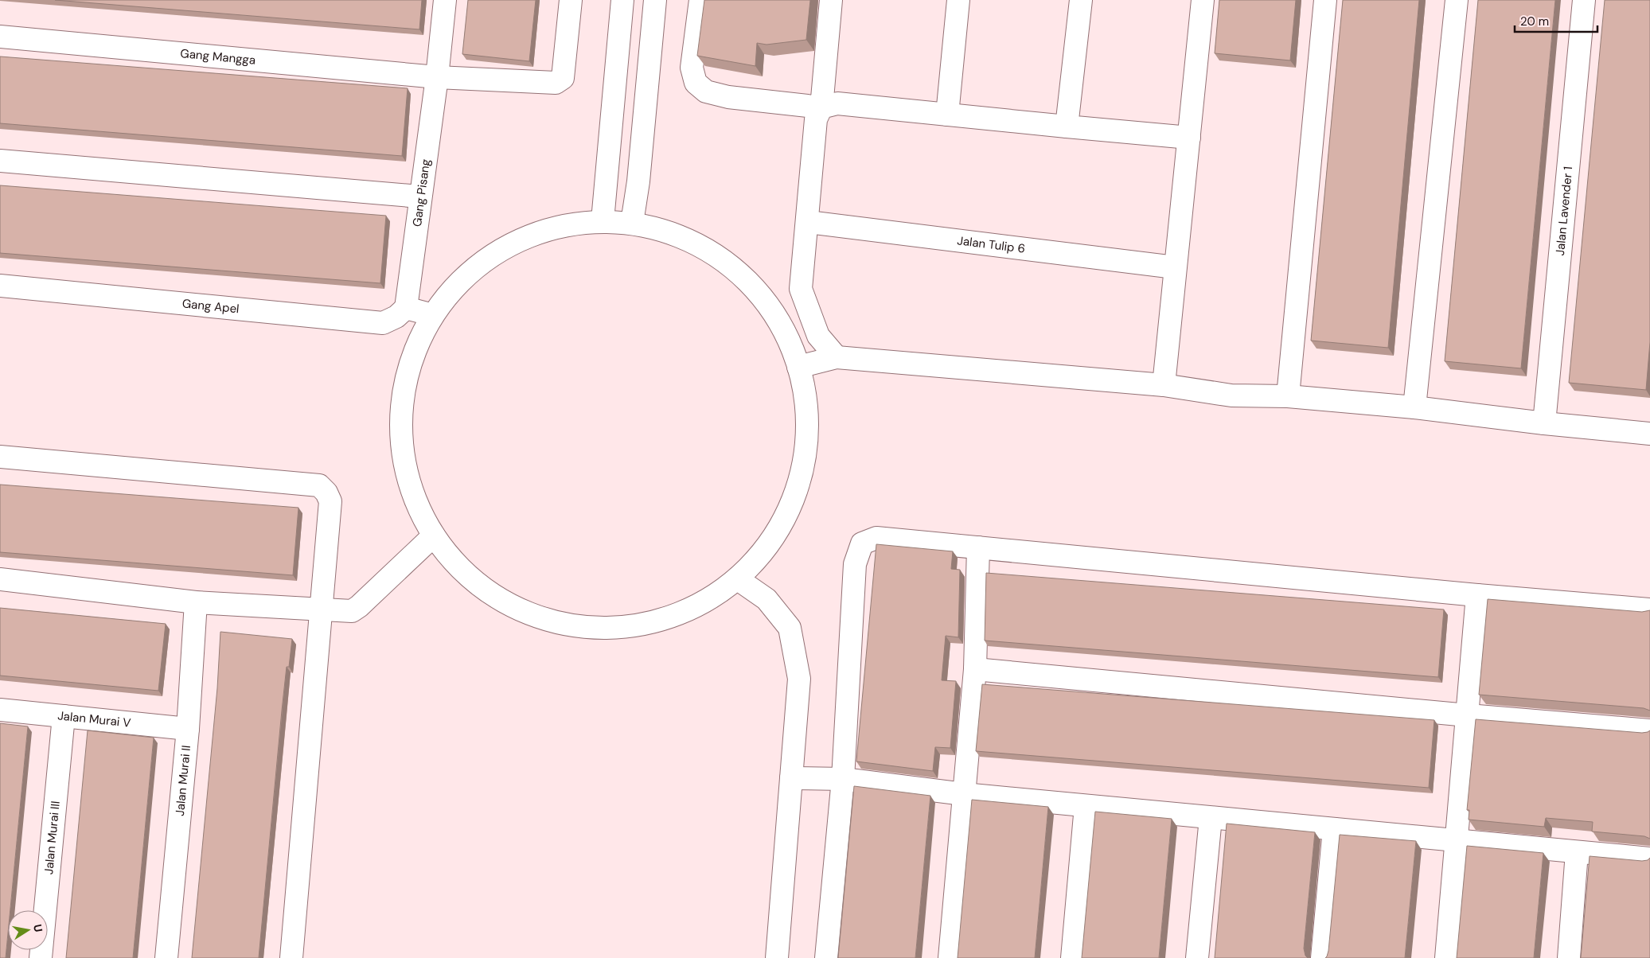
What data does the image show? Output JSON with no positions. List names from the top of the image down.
{
  "streets": {
    "street": [
      "Gang Mangga",
      "Gang Pisang",
      "Jalan Lavender 1",
      "Jalan Tulip 6",
      "Gang Apel",
      "Jalan Murai V",
      "Jalan Murai II",
      "Jalan Murai III"
    ]
  },
  "crossings": [
    ["Gang Mangga", "Gang Pisang"],
    ["Gang Pisang", "Gang Apel"],
    ["Jalan Murai V", "Jalan Murai II"],
    ["Jalan Murai V", "Jalan Murai III"]
  ],
  "scale_bar": "20 m",
  "north": "right"
}
